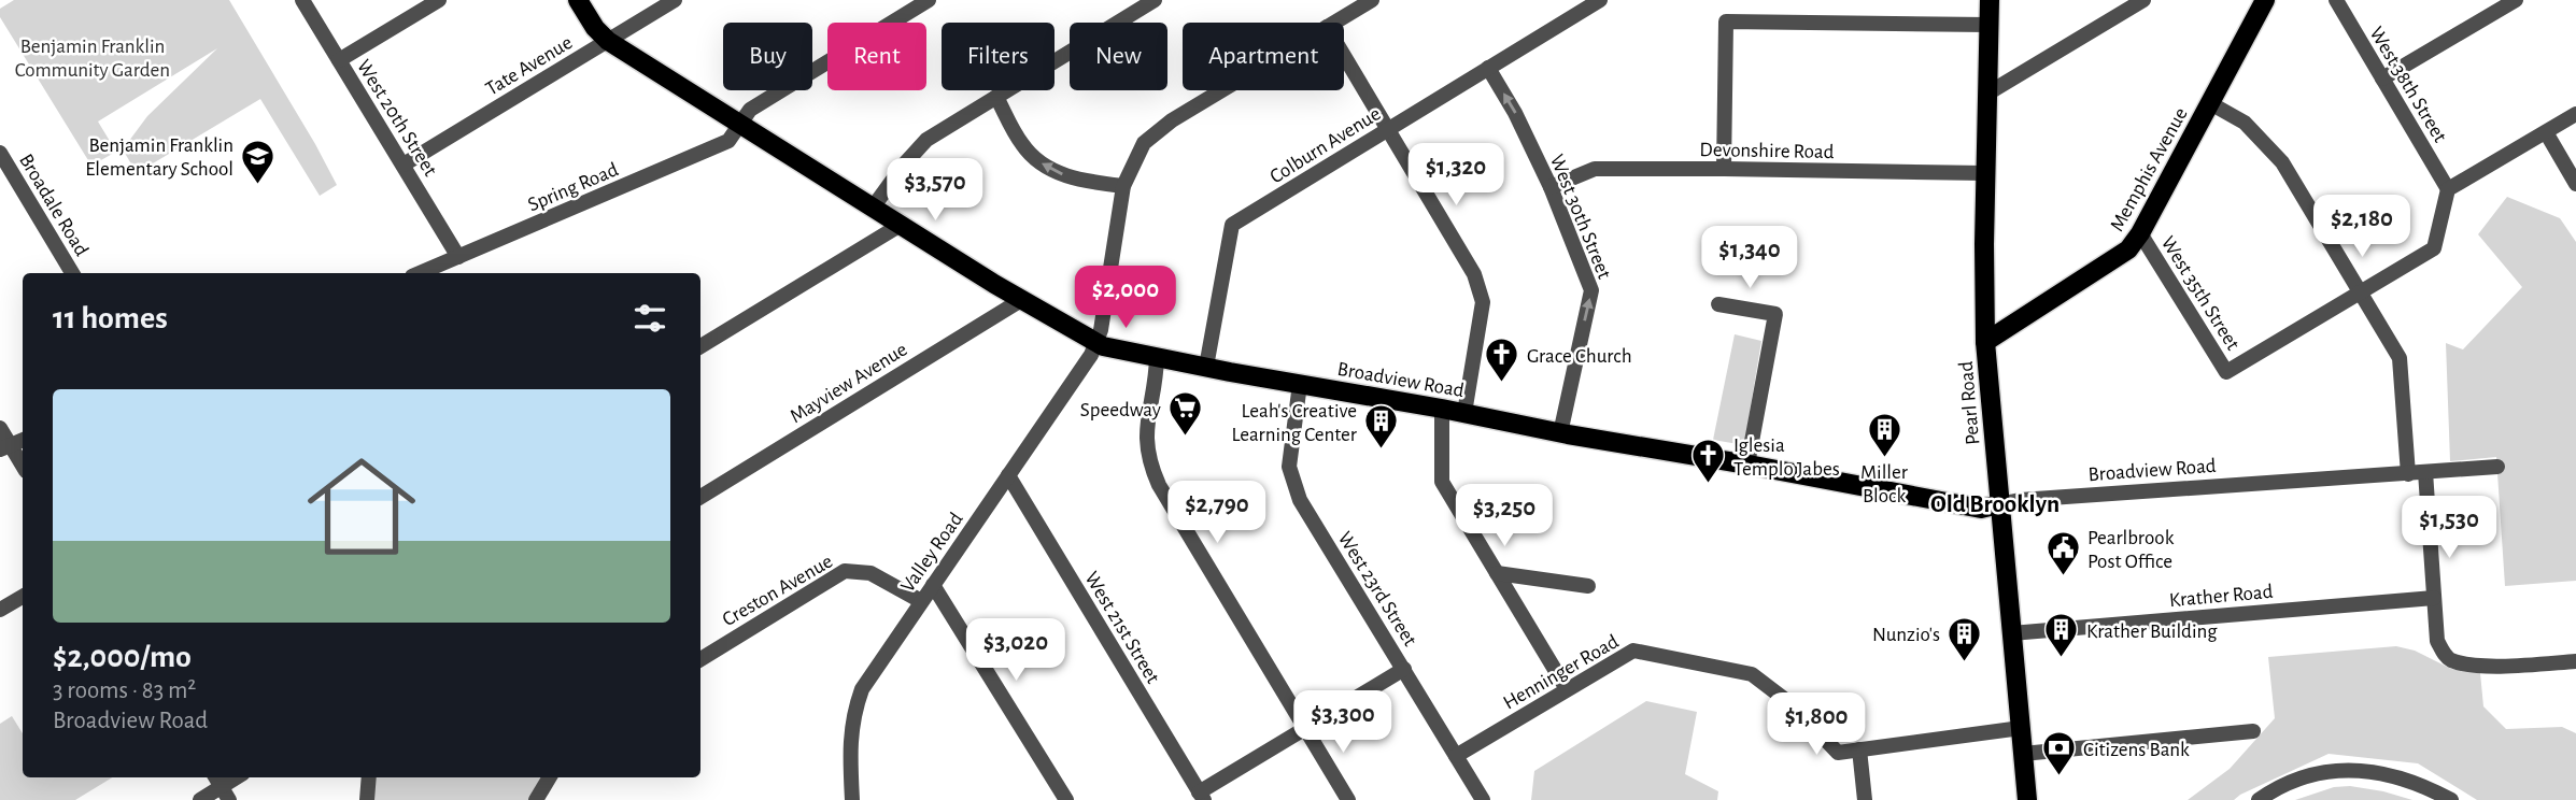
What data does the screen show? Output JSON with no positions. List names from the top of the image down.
{
  "streets": {
    "main road": ["Memphis Avenue", "Broadview Road", "Pearl Road"],
    "street": [
      "Tate Avenue",
      "West 38th Street",
      "West 20th Street",
      "Colburn Avenue",
      "Devonshire Road",
      "Spring Road",
      "Broadale Road",
      "West 30th Street",
      "West 35th Street",
      "Mayview Avenue",
      "Valley Road",
      "West 23rd Street",
      "Creston Avenue",
      "Krather Road",
      "West 21st Street",
      "Henninger Road"
    ]
  },
  "crossings": [
    ["Tate Avenue", "West 20th Street"],
    ["Tate Avenue", "Broadview Road"],
    ["West 20th Street", "Spring Road"],
    ["Colburn Avenue", "West 30th Street"],
    ["Colburn Avenue", "Broadview Road"],
    ["Devonshire Road", "West 30th Street"],
    ["Devonshire Road", "Pearl Road"],
    ["Memphis Avenue", "West 35th Street"],
    ["Memphis Avenue", "Pearl Road"],
    ["Spring Road", "Broadview Road"],
    ["West 30th Street", "Broadview Road"],
    ["Broadview Road", "Mayview Avenue"],
    ["Broadview Road", "Pearl Road"],
    ["Broadview Road", "Valley Road"],
    ["Broadview Road", "West 23rd Street"],
    ["Pearl Road", "Krather Road"],
    ["Pearl Road", "Henninger Road"],
    ["Valley Road", "Creston Avenue"],
    ["Valley Road", "West 21st Street"],
    ["West 23rd Street", "Henninger Road"]
  ],
  "districts": ["Old Brooklyn"],
  "parks": ["Benjamin Franklin Community Garden"],
  "places": {
    "school or university": ["Benjamin Franklin Elementary School"],
    "church": ["Grace Church", "Iglesia Templo Jabes"],
    "supermarket": ["Speedway"],
    "building": [
      "Leah's Creative Learning Center",
      "Miller Block",
      "Krather Building",
      "Nunzio's"
    ],
    "public building": ["Pearlbrook Post Office"],
    "bank": ["Citizens Bank"]
  },
  "page": {
    "chip": [
      "Buy",
      "Rent",
      "Filters",
      "New",
      "Apartment"
    ],
    "price": [
      "$1,320",
      "$3,570",
      "$2,180",
      "$1,340",
      "$2,000",
      "$2,790",
      "$3,250",
      "$1,530",
      "$3,020",
      "$3,300",
      "$1,800"
    ],
    "heading": "11 homes",
    "list": [
      {
        "name": "$2,000/mo",
        "note": "3 rooms · 83 m² · Broadview Road"
      }
    ]
  }
}
